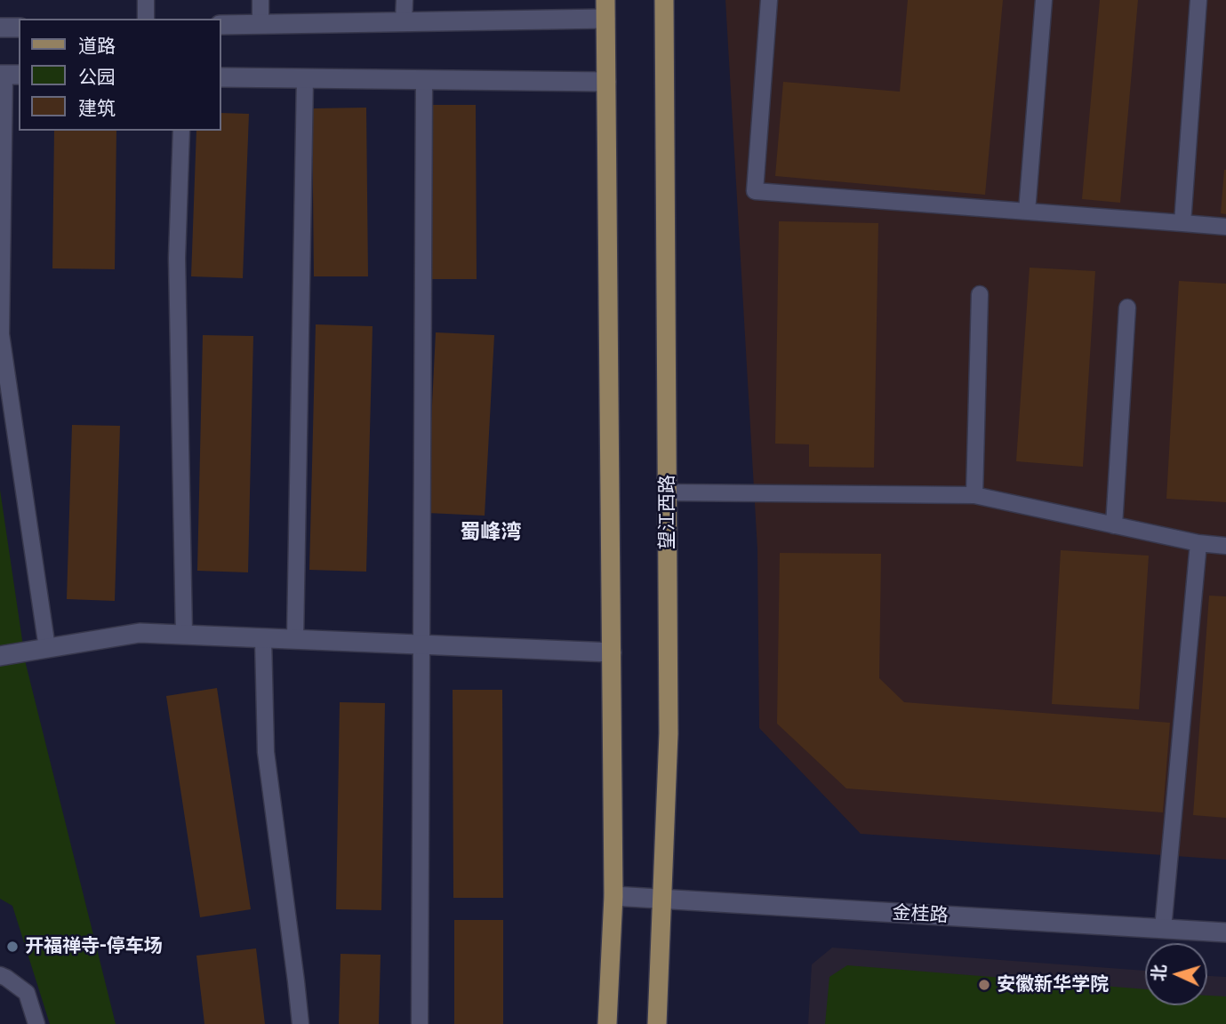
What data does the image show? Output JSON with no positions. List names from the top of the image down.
{
  "streets": {
    "main road": ["望江西路"],
    "street": ["金桂路"]
  },
  "crossings": [
    ["望江西路", "金桂路"]
  ],
  "districts": ["蜀峰湾"],
  "places": ["开福禅寺-停车场", "安徽新华学院"],
  "legend": ["道路", "公园", "建筑"],
  "north": "left"
}
